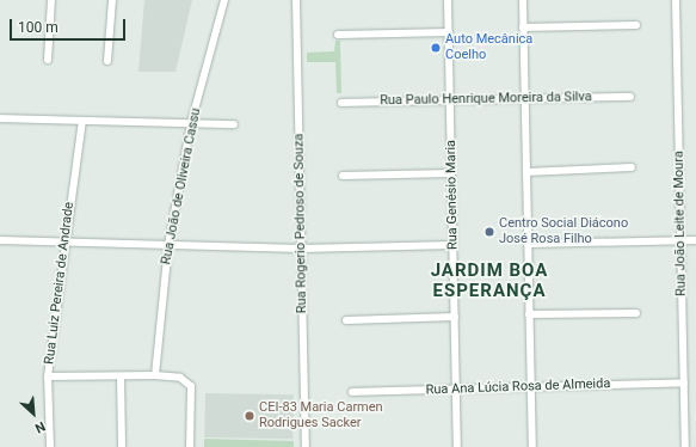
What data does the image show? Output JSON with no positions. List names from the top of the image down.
{
  "streets": {
    "street": [
      "Rua Paulo Henrique Moreira da Silva",
      "Rua João de Oliveira Cassu",
      "Rua Genésio Maria",
      "Rua Rogerio Pedroso de Souza",
      "Rua João Leite de Moura",
      "Rua Luiz Pereira de Andrade",
      "Rua Ana Lúcia Rosa de Almeida"
    ]
  },
  "crossings": [
    ["Rua Paulo Henrique Moreira da Silva", "Rua Genésio Maria"],
    ["Rua Genésio Maria", "Rua Ana Lúcia Rosa de Almeida"],
    ["Rua João Leite de Moura", "Rua Ana Lúcia Rosa de Almeida"]
  ],
  "districts": ["JARDIM BOA ESPERANÇA"],
  "places": ["Auto Mecânica Coelho", "Centro Social Diácono José Rosa Filho", "CEI-83 Maria Carmen Rodrigues Sacker"],
  "scale_bar": "100 m",
  "north": "bottom right"
}
